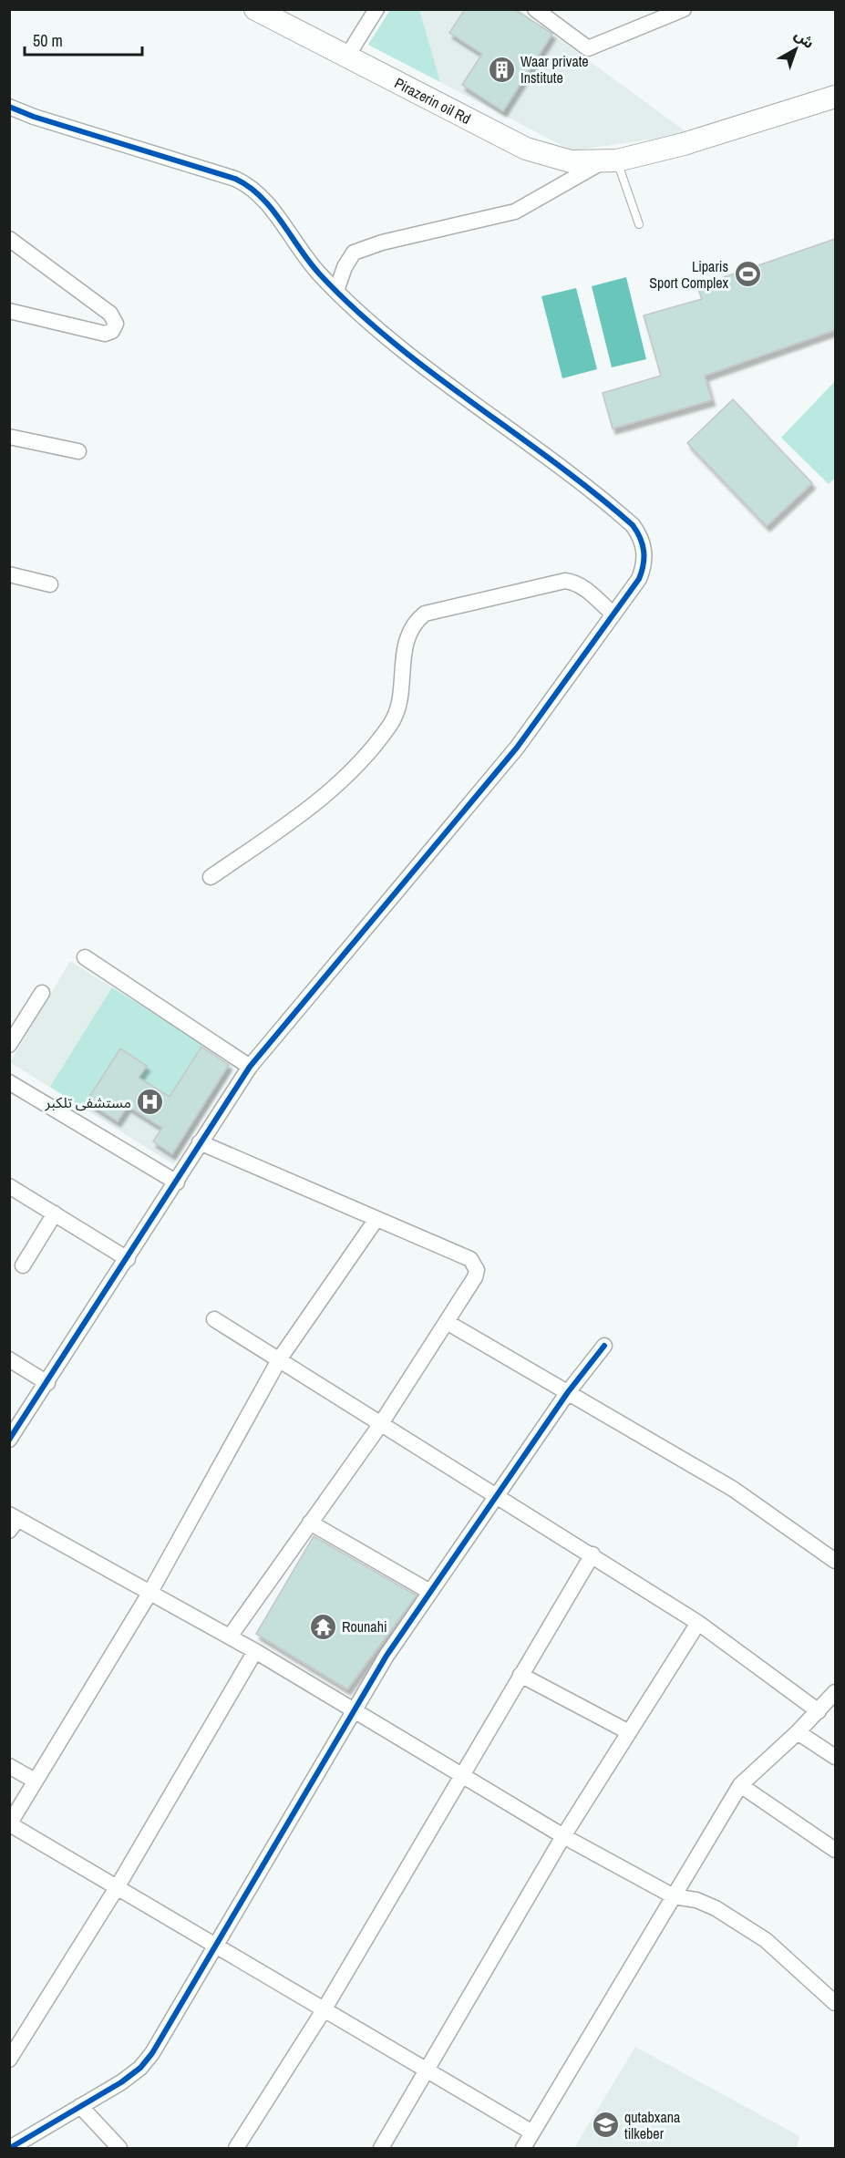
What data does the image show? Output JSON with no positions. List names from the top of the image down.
{
  "streets": {
    "main road": ["Pirazerin oil Rd"]
  },
  "places": {
    "building": ["Waar private Institute"],
    "sports": ["Liparis Sport Complex"],
    "hospital": ["مستشفى تلكبر"],
    "temple": ["Rounahi"],
    "school or university": ["qutabxana tilkeber"]
  },
  "scale_bar": "50 m",
  "north": "top right"
}
